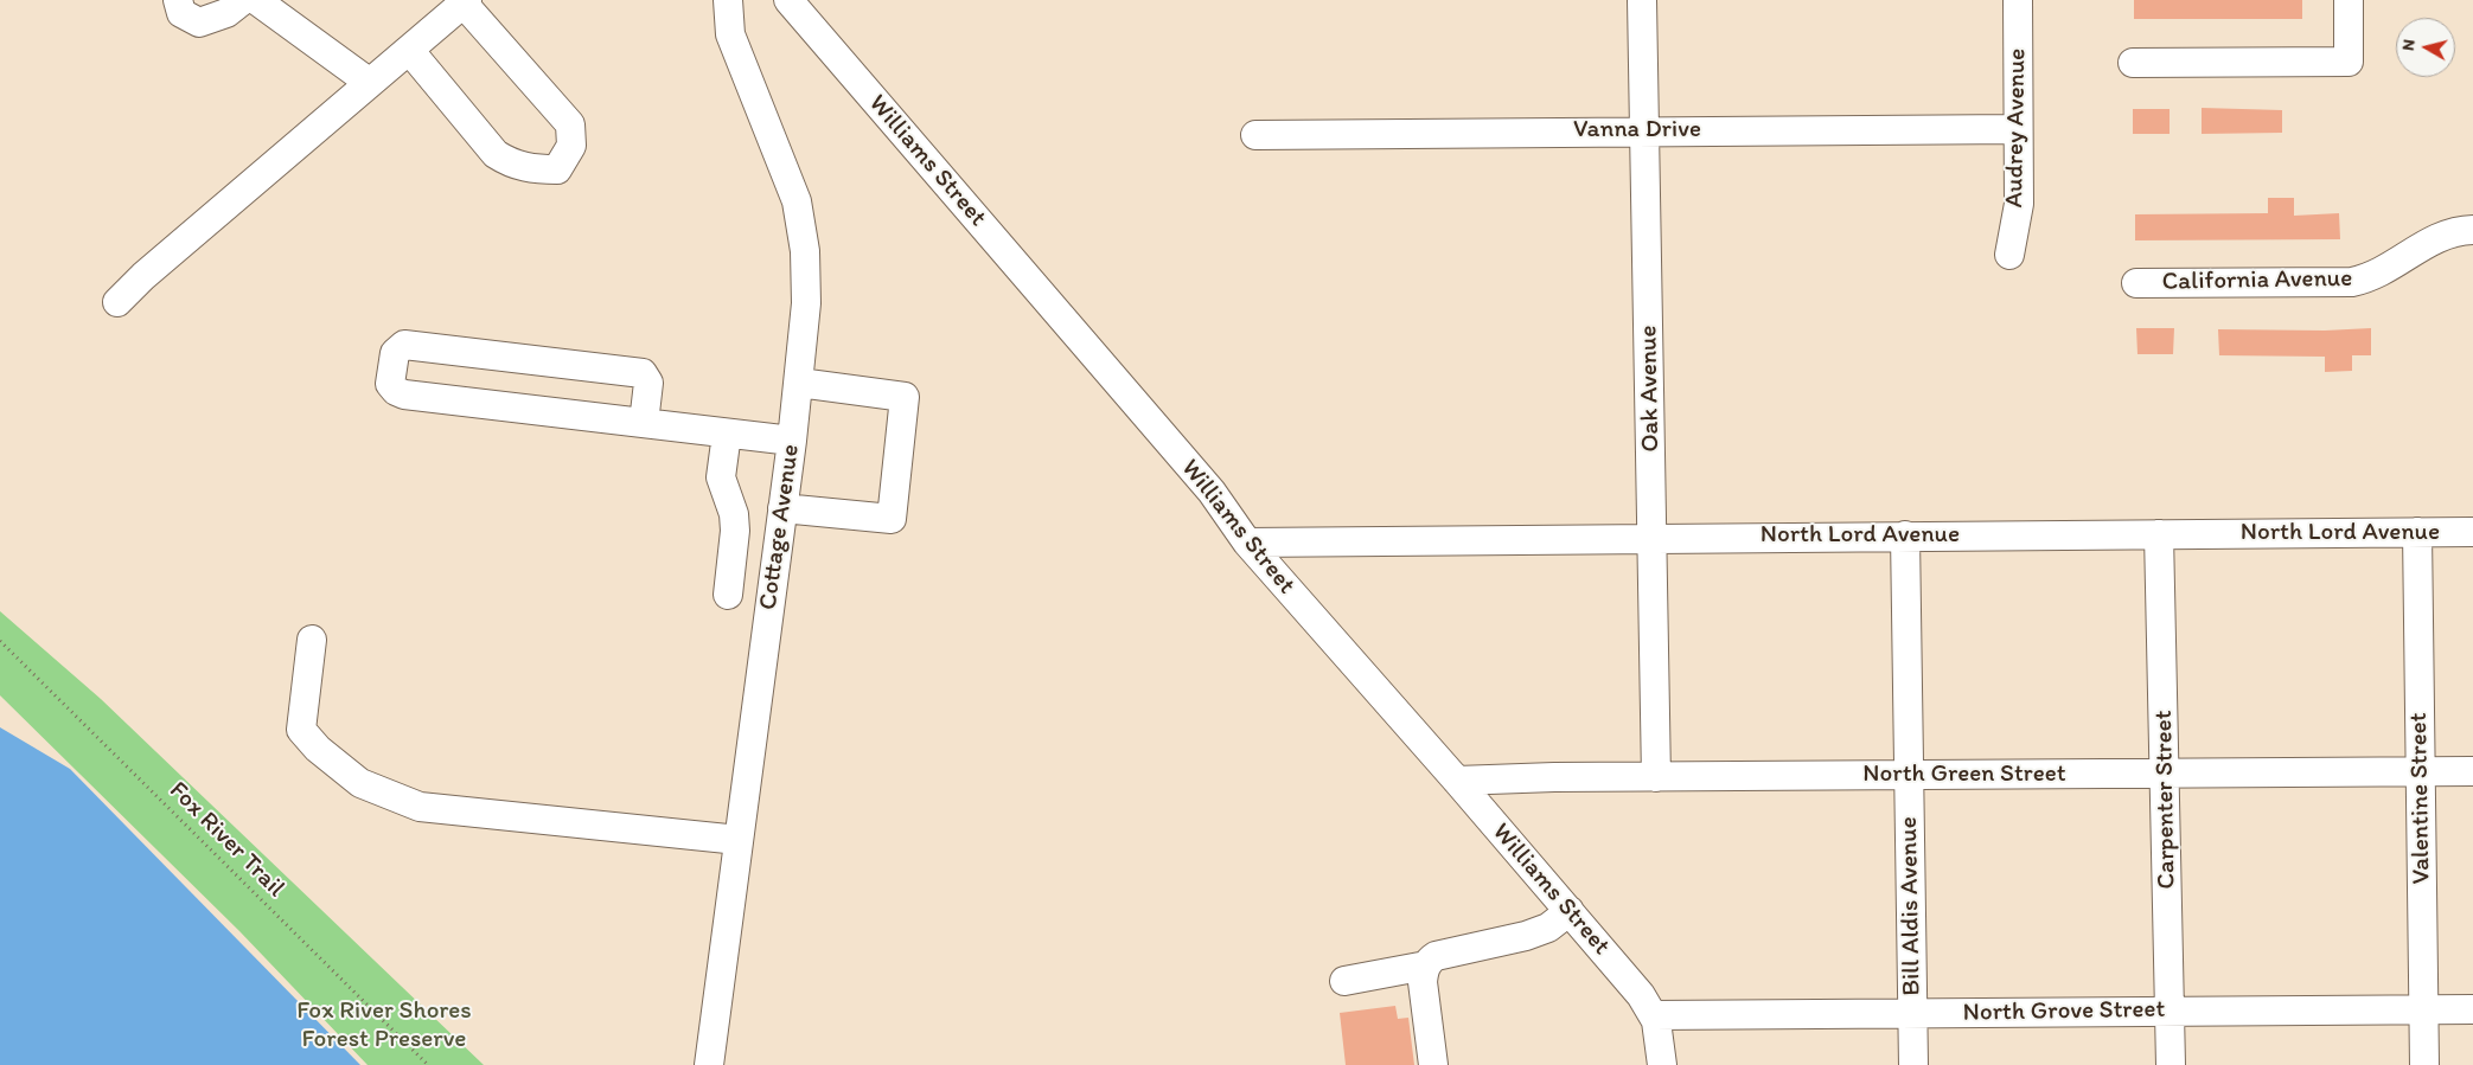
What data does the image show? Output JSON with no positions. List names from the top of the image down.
{
  "streets": {
    "street": [
      "Audrey Avenue",
      "Vanna Drive",
      "Williams Street",
      "California Avenue",
      "Oak Avenue",
      "Cottage Avenue",
      "North Lord Avenue",
      "North Green Street",
      "Valentine Street",
      "Carpenter Street",
      "Bill Aldis Avenue",
      "North Grove Street"
    ],
    "path": ["Fox River Trail"]
  },
  "crossings": [
    ["Audrey Avenue", "Vanna Drive"],
    ["Vanna Drive", "Oak Avenue"],
    ["Williams Street", "North Lord Avenue"],
    ["Williams Street", "North Green Street"],
    ["Williams Street", "North Grove Street"],
    ["Oak Avenue", "North Lord Avenue"],
    ["Oak Avenue", "North Green Street"],
    ["North Lord Avenue", "Valentine Street"],
    ["North Lord Avenue", "Carpenter Street"],
    ["North Lord Avenue", "Bill Aldis Avenue"],
    ["North Green Street", "Valentine Street"],
    ["North Green Street", "Carpenter Street"],
    ["North Green Street", "Bill Aldis Avenue"],
    ["Valentine Street", "North Grove Street"],
    ["Carpenter Street", "North Grove Street"],
    ["Bill Aldis Avenue", "North Grove Street"]
  ],
  "parks": ["Fox River Shores Forest Preserve"],
  "north": "left"
}
